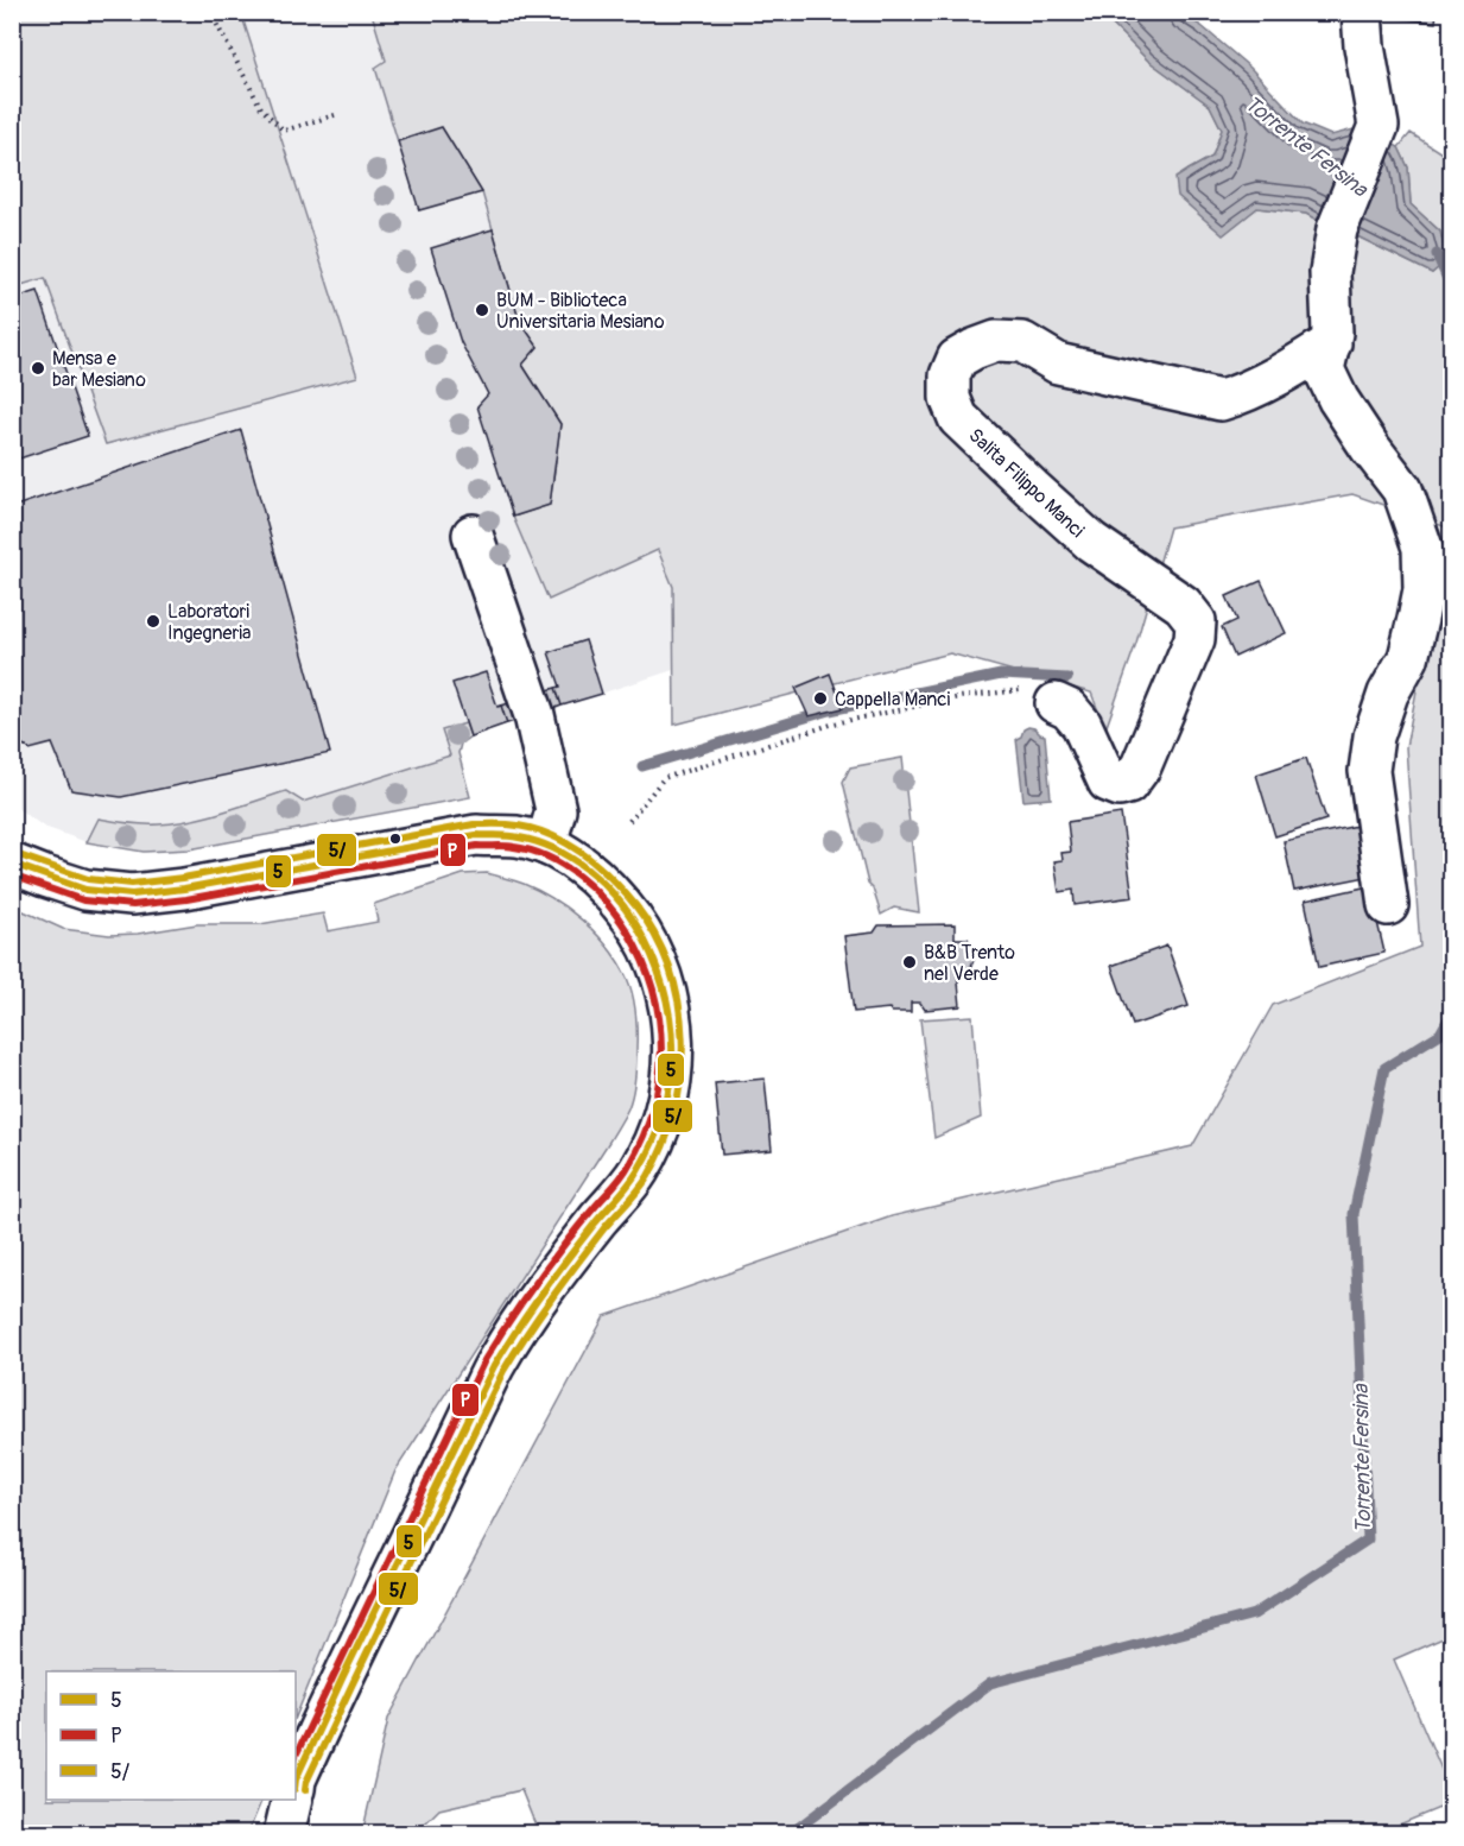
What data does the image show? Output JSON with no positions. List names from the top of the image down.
{
  "streets": {
    "main road": ["Salita Filippo Manci"]
  },
  "water": ["Torrente Fersina"],
  "places": [
    "BUM - Biblioteca Universitaria Mesiano",
    "Mensa e bar Mesiano",
    "Laboratori Ingegneria",
    "Cappella Manci",
    "B&B Trento nel Verde"
  ],
  "lines": ["transit line 5/", "transit line 5", "transit line P"],
  "legend": ["5", "P", "5/"]
}
